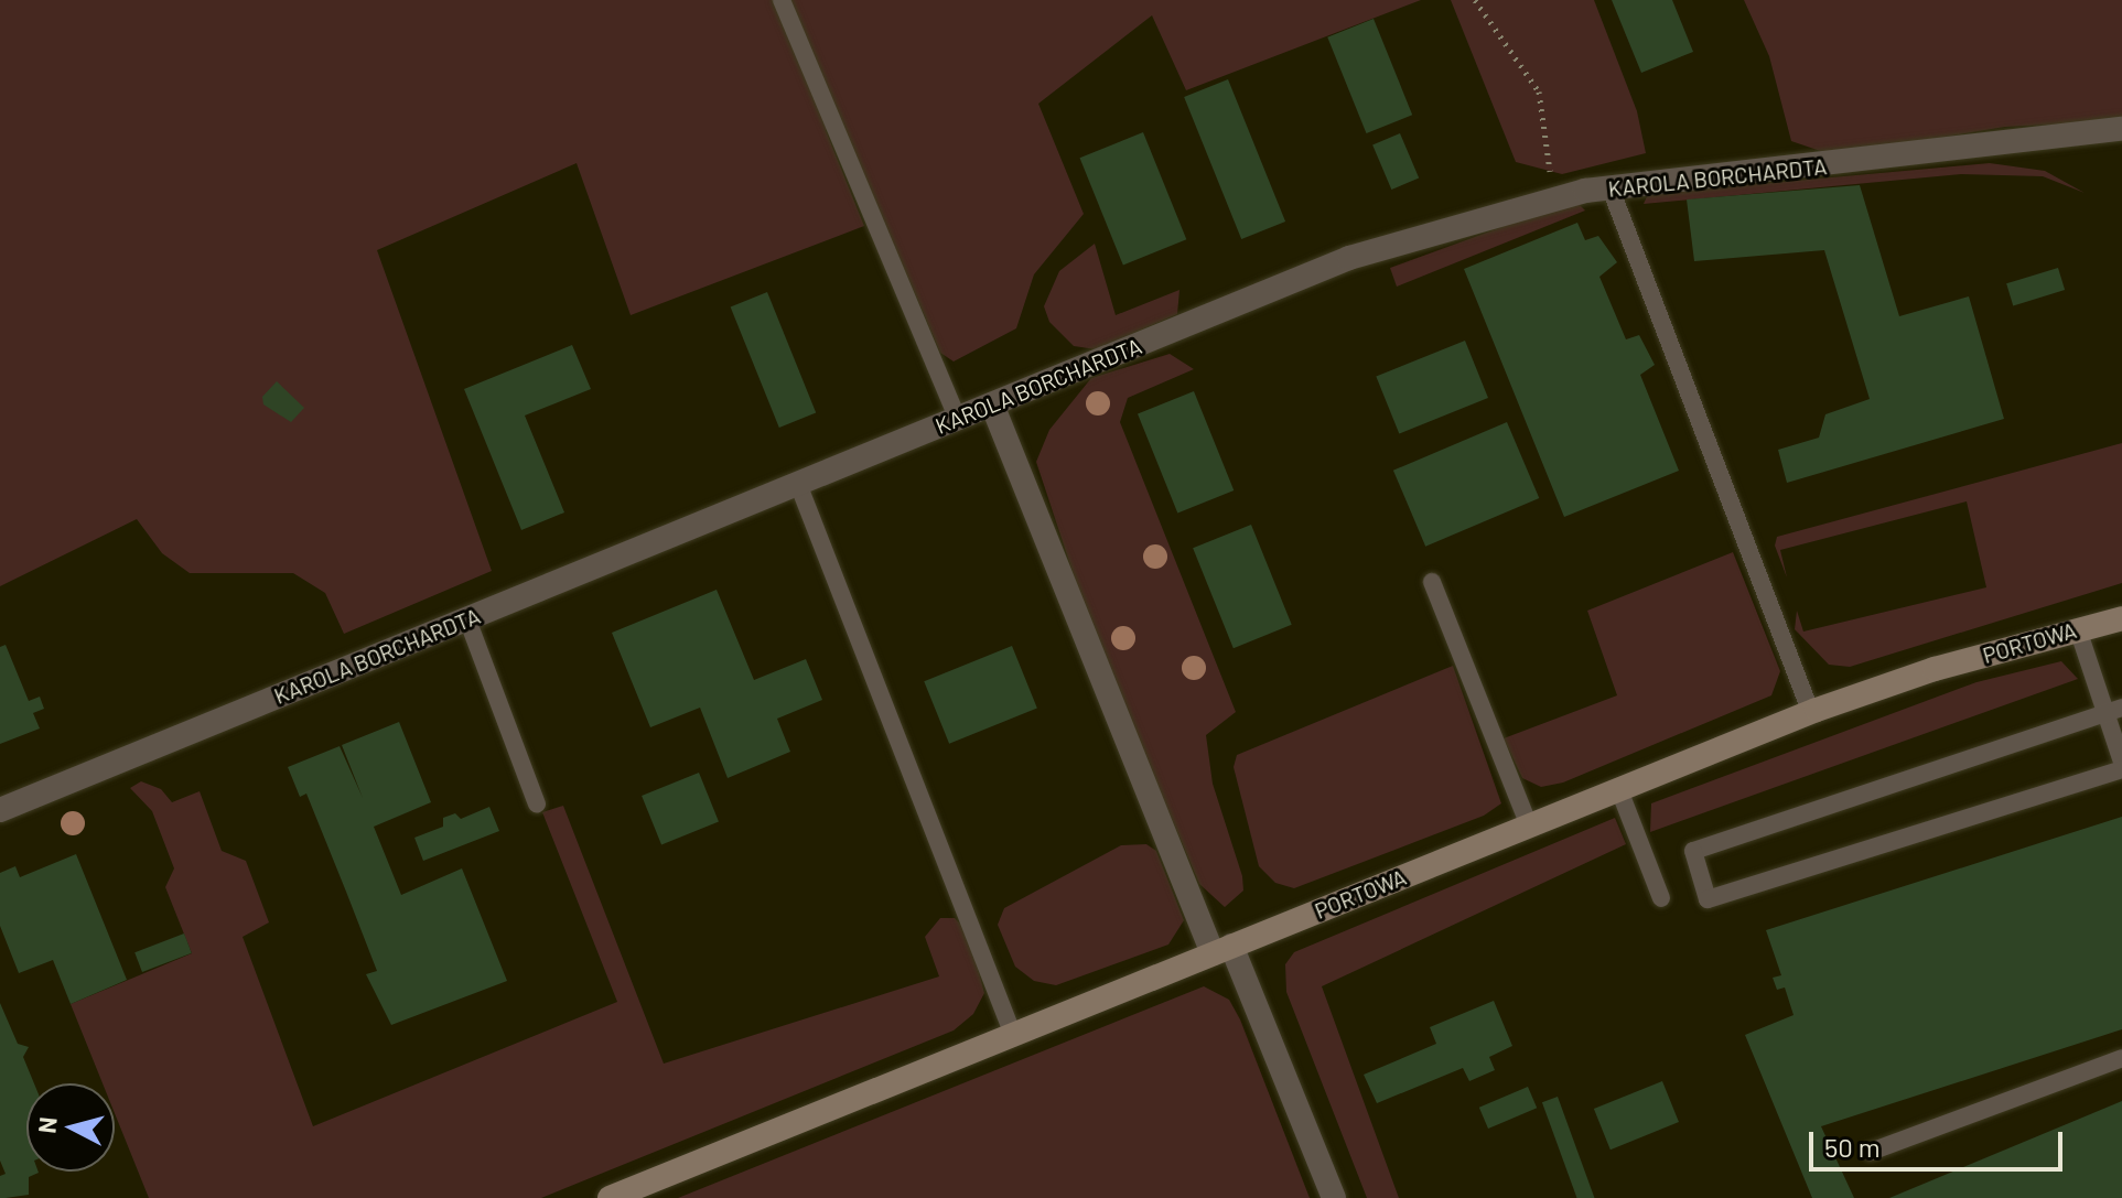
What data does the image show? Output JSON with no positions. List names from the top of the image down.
{
  "streets": {
    "main road": ["PORTOWA"],
    "street": ["KAROLA BORCHARDTA"]
  },
  "scale_bar": "50 m",
  "north": "left"
}
